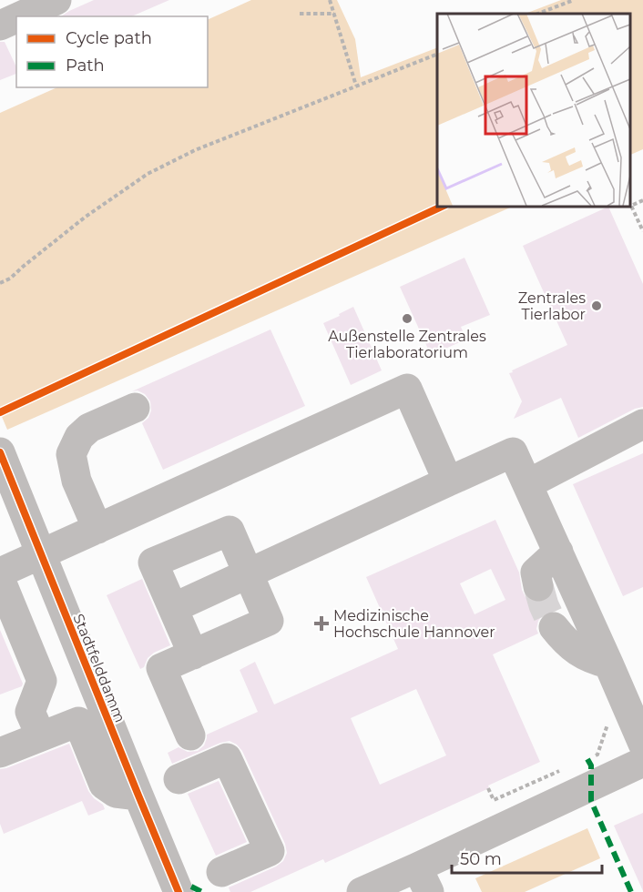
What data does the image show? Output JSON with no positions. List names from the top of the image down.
{
  "streets": {
    "street": ["Stadtfelddamm"]
  },
  "places": {
    "other": ["Zentrales Tierlabor", "Außenstelle Zentrales Tierlaboratorium"],
    "health": ["Medizinische Hochschule Hannover"]
  },
  "legend": ["Cycle path", "Path"],
  "scale_bar": "50 m"
}
